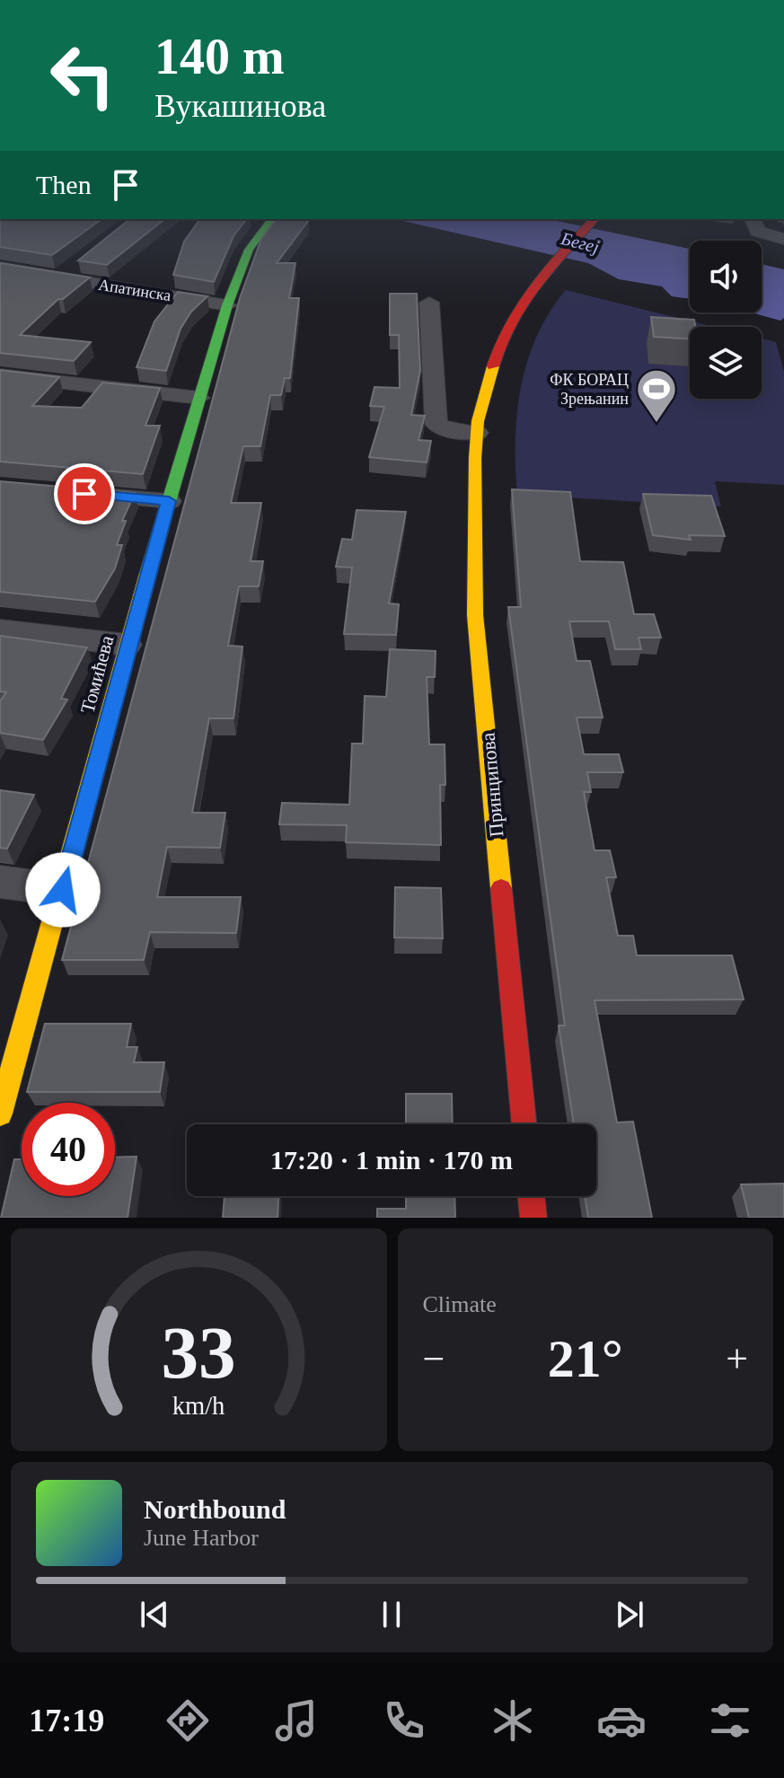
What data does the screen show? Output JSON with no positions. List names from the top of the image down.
{
  "streets": {
    "street": ["Апатинска", "Томићева", "Принципова"]
  },
  "crossings": [
    ["Апатинска", "Томићева"]
  ],
  "water": ["Бегеј"],
  "places": {
    "sports": ["ФК БОРАЦ Зрењанин"]
  },
  "page": {
    "turn": ["140 m", "Вукашинова"],
    "then": "Then",
    "limit": "40",
    "trip": "17:20 · 1 min · 170 m",
    "tile": "Climate",
    "heat": ["−", "21°", "+"],
    "song": ["Northbound", "June Harbor"],
    "tabs": "17:19",
    "gauge": ["33", "km/h"]
  }
}
